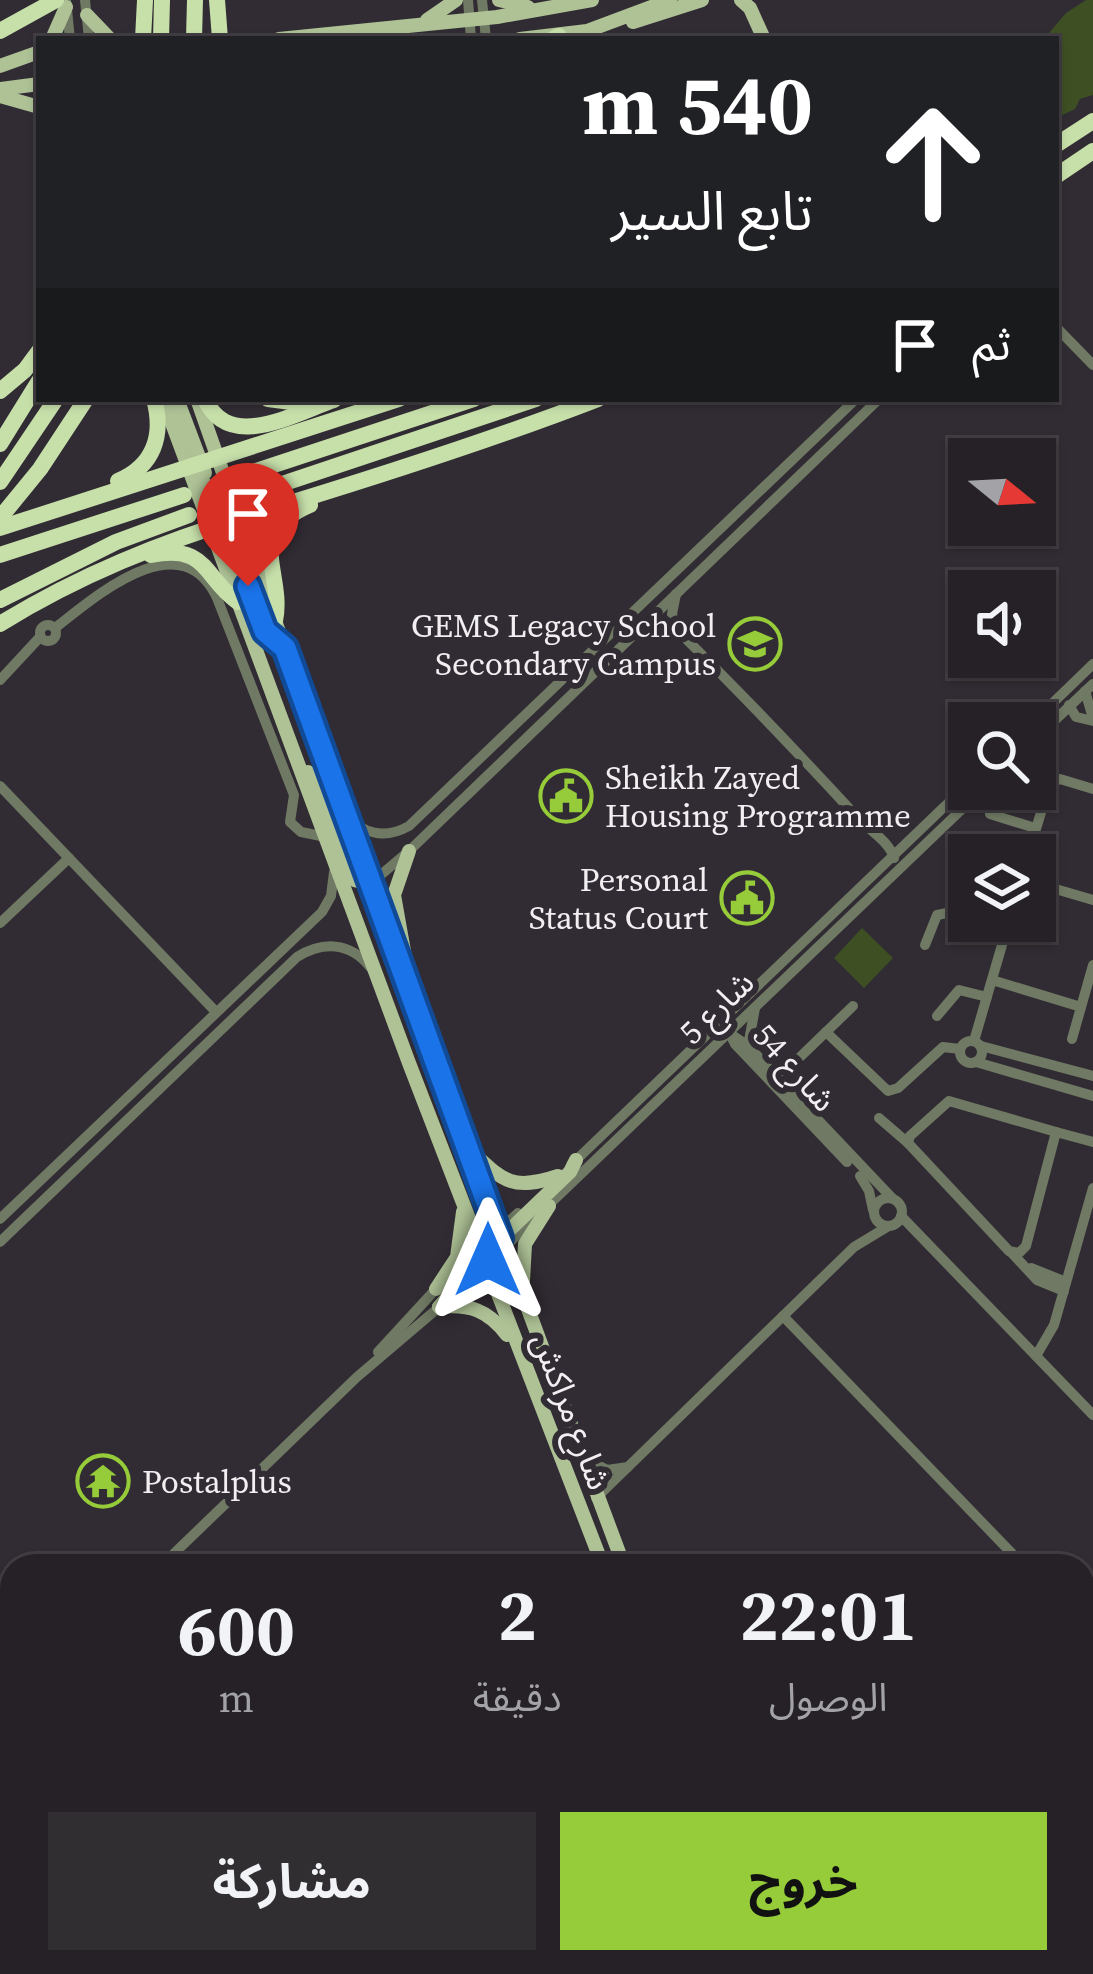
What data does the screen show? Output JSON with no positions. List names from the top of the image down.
{
  "streets": {
    "main road": ["شارع مراكش"],
    "street": ["شارع 5", "شارع 54"]
  },
  "crossings": [
    ["شارع 5", "شارع 54"],
    ["شارع 5", "شارع مراكش"]
  ],
  "places": {
    "school or university": ["GEMS Legacy School Secondary Campus"],
    "public building": ["Sheikh Zayed Housing Programme", "Personal Status Court"],
    "temple": ["Postalplus"]
  },
  "north": "right",
  "page": {
    "turn": ["540 m", "تابع السير"],
    "then": "ثم",
    "eta": [
      "22:01",
      "الوصول",
      "2",
      "دقيقة",
      "600",
      "m"
    ],
    "buttons": ["خروج", "مشاركة"]
  }
}
